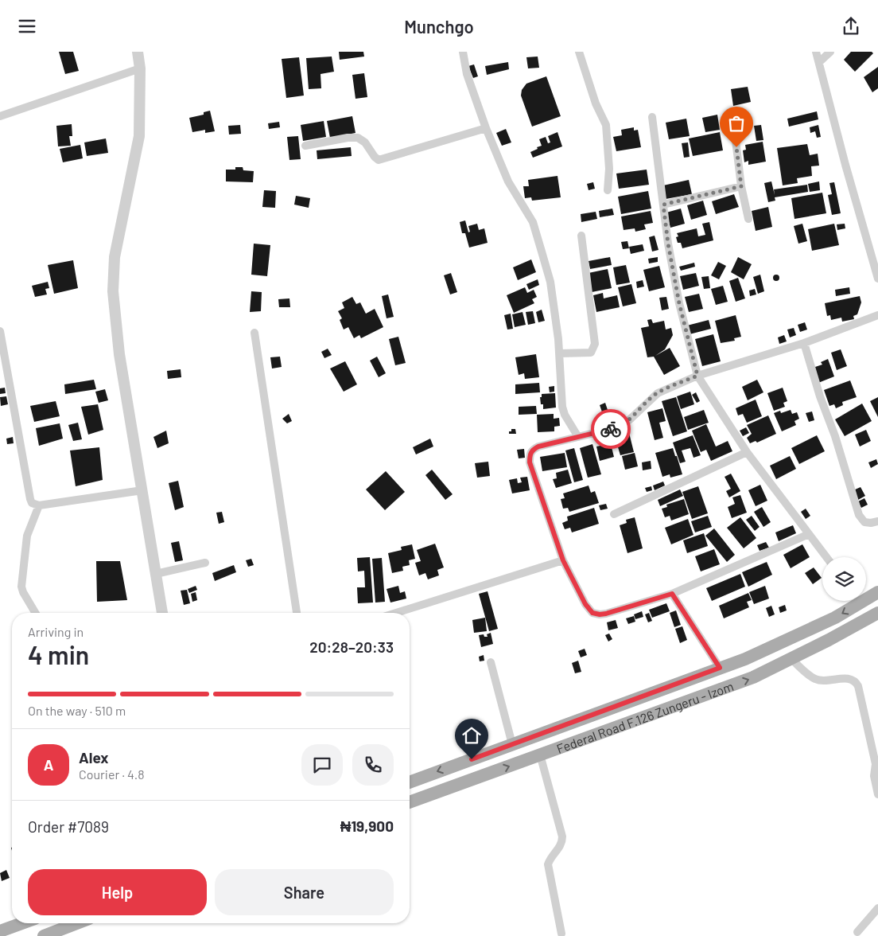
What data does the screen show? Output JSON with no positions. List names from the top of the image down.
{
  "streets": {
    "main road": ["Federal Road F.126 Zungeru - Izom"]
  },
  "page": {
    "header": "Munchgo",
    "heading": ["4 min", "Arriving in", "20:28–20:33"],
    "panel": [
      "Alex",
      "Courier · 4.8",
      "Order #7089",
      "₦19,900"
    ],
    "bar": "On the way · 510 m",
    "round": "A",
    "buttons": ["Help", "Share"]
  }
}
